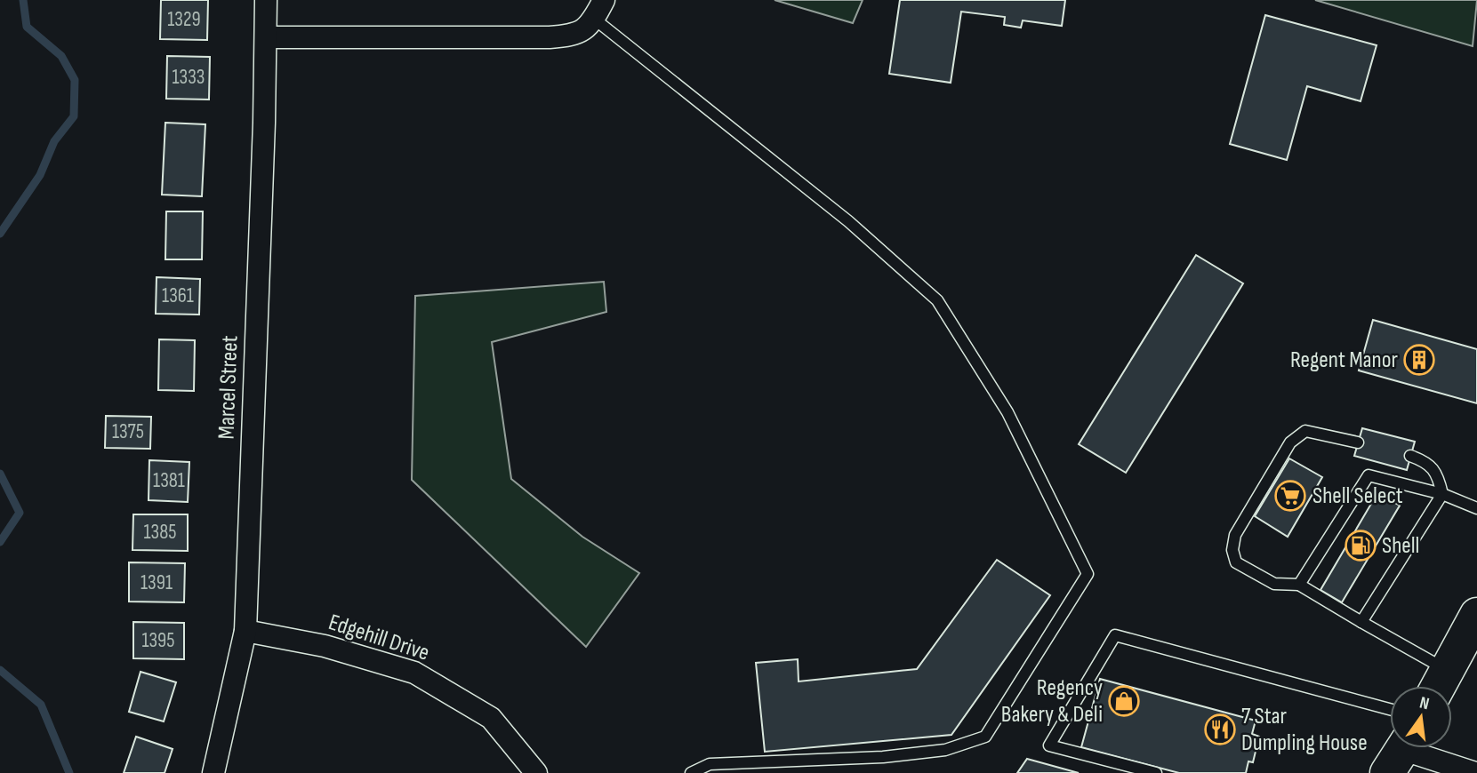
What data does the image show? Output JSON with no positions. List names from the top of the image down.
{
  "streets": {
    "street": ["Marcel Street", "Edgehill Drive"]
  },
  "crossings": [
    ["Marcel Street", "Edgehill Drive"]
  ],
  "places": {
    "building": ["Regent Manor"],
    "supermarket": ["Shell Select"],
    "fuel station": ["Shell"],
    "shop": ["Regency Bakery & Deli"],
    "restaurant": ["7 Star Dumpling House"]
  },
  "house_numbers": [
    "1329",
    "1333",
    "1361",
    "1375",
    "1381",
    "1385",
    "1391",
    "1395"
  ],
  "north": "top"
}
